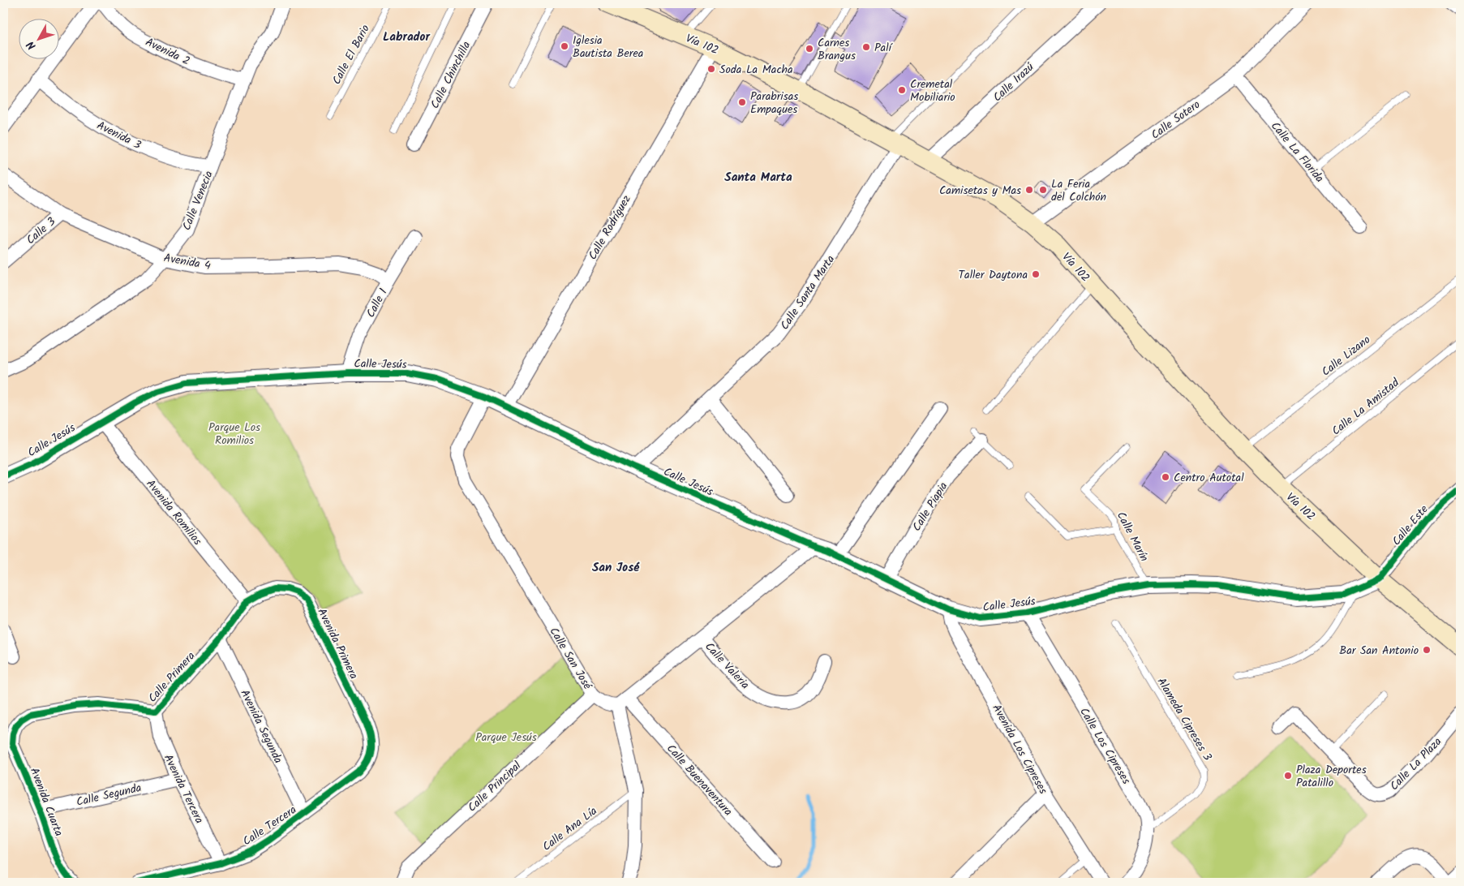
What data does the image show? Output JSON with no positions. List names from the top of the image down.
{
  "streets": {
    "main road": ["Vía 102"],
    "street": [
      "Avenida 2",
      "Calle Chinchilla",
      "Calle Irazú",
      "Calle Sotero",
      "Avenida 3",
      "Calle La Florida",
      "Calle Venecia",
      "Calle Rodríguez",
      "Calle 3",
      "Avenida 4",
      "Calle Santa Marta",
      "Calle 1",
      "Calle Jesús",
      "Calle Piapia",
      "Avenida Romilios",
      "Calle Este",
      "Avenida Primera",
      "Calle San José",
      "Calle Valeria",
      "Calle Primera",
      "Avenida Segunda",
      "Calle Los Cipreses",
      "Avenida Los Cipreses",
      "Calle La Plaza",
      "Calle Buenaventura",
      "Calle Principal",
      "Avenida Tercera",
      "Calle Segunda",
      "Avenida Cuarta",
      "Calle Tercera"
    ],
    "lane": [
      "Calle El Bario",
      "Calle Lizano",
      "Calle La Amistad",
      "Calle Marín",
      "Alameda Cipreses 3",
      "Calle Ana Lía"
    ]
  },
  "crossings": [
    ["Vía 102", "Calle Irazú"],
    ["Vía 102", "Calle Sotero"],
    ["Vía 102", "Calle Rodríguez"],
    ["Vía 102", "Calle Santa Marta"],
    ["Vía 102", "Calle Lizano"],
    ["Vía 102", "Calle Jesús"],
    ["Vía 102", "Calle La Amistad"],
    ["Vía 102", "Calle Este"],
    ["Avenida 2", "Calle Venecia"],
    ["Calle Sotero", "Calle La Florida"],
    ["Avenida 3", "Calle Venecia"],
    ["Calle Venecia", "Avenida 4"],
    ["Calle Rodríguez", "Calle Jesús"],
    ["Calle 3", "Avenida 4"],
    ["Avenida 4", "Calle 1"],
    ["Calle Santa Marta", "Calle Jesús"],
    ["Calle 1", "Calle Jesús"],
    ["Calle Jesús", "Calle Piapia"],
    ["Calle Jesús", "Avenida Romilios"],
    ["Calle Jesús", "Calle Este"],
    ["Calle Jesús", "Calle Marín"],
    ["Calle Jesús", "Calle San José"],
    ["Calle Jesús", "Calle Los Cipreses"],
    ["Calle Jesús", "Avenida Los Cipreses"],
    ["Avenida Romilios", "Avenida Primera"],
    ["Avenida Romilios", "Calle Primera"],
    ["Avenida Primera", "Calle Primera"],
    ["Avenida Primera", "Calle Tercera"],
    ["Calle San José", "Calle Buenaventura"],
    ["Calle San José", "Calle Principal"],
    ["Calle Primera", "Avenida Segunda"],
    ["Calle Primera", "Avenida Tercera"],
    ["Calle Primera", "Avenida Cuarta"],
    ["Alameda Cipreses 3", "Calle Los Cipreses"],
    ["Avenida Segunda", "Calle Tercera"],
    ["Avenida Tercera", "Calle Segunda"],
    ["Avenida Tercera", "Calle Tercera"],
    ["Calle Segunda", "Avenida Cuarta"]
  ],
  "districts": ["Labrador", "Santa Marta", "San José"],
  "parks": ["Parque Los Romilios", "Parque Jesús"],
  "places": [
    "Iglesia Bautista Berea",
    "Palí",
    "Carnes Brangus",
    "Soda La Macha",
    "Cremetal Mobiliario",
    "Parabrisas Empaques",
    "Camisetas y Mas",
    "La Feria del Colchón",
    "Taller Daytona",
    "Centro Autotal",
    "Bar San Antonio",
    "Plaza Deportes Patalillo"
  ],
  "north": "bottom left"
}
